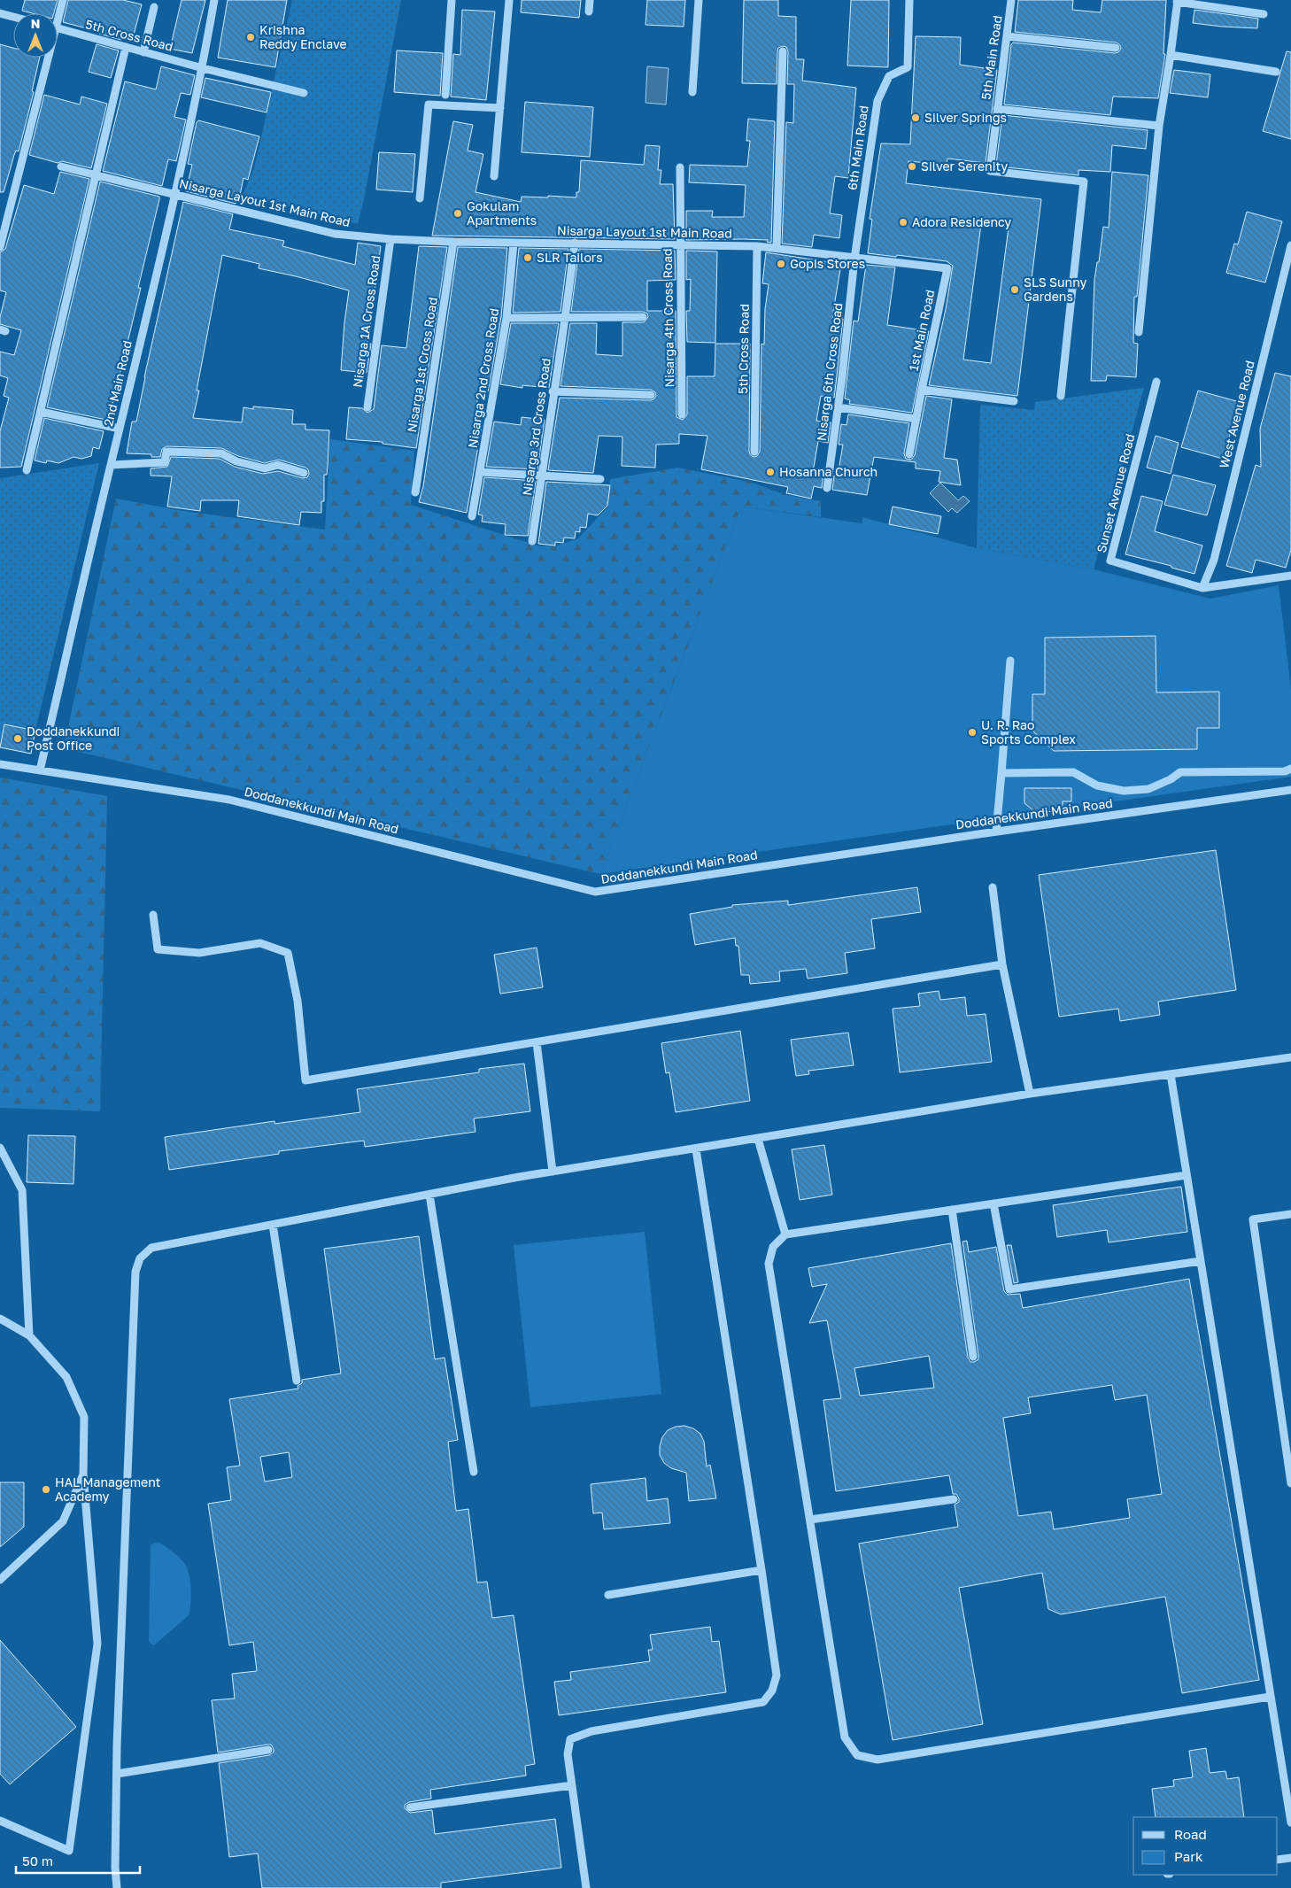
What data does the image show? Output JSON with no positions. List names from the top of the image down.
{
  "streets": {
    "street": [
      "5th Cross Road",
      "5th Main Road",
      "6th Main Road",
      "Nisarga Layout 1st Main Road",
      "Nisarga 4th Cross Road",
      "Nisarga 1A Cross Road",
      "1st Main Road",
      "Nisarga 1st Cross Road",
      "Nisarga 6th Cross Road",
      "Nisarga 2nd Cross Road",
      "2nd Main Road",
      "West Avenue Road",
      "Nisarga 3rd Cross Road",
      "Sunset Avenue Road",
      "Doddanekkundi Main Road"
    ]
  },
  "crossings": [
    ["5th Cross Road", "Nisarga Layout 1st Main Road"],
    ["5th Cross Road", "2nd Main Road"],
    ["6th Main Road", "Nisarga Layout 1st Main Road"],
    ["6th Main Road", "Nisarga 6th Cross Road"],
    ["Nisarga Layout 1st Main Road", "Nisarga 4th Cross Road"],
    ["Nisarga Layout 1st Main Road", "Nisarga 1A Cross Road"],
    ["Nisarga Layout 1st Main Road", "1st Main Road"],
    ["Nisarga Layout 1st Main Road", "Nisarga 1st Cross Road"],
    ["Nisarga Layout 1st Main Road", "Nisarga 6th Cross Road"],
    ["Nisarga Layout 1st Main Road", "Nisarga 2nd Cross Road"],
    ["Nisarga Layout 1st Main Road", "2nd Main Road"],
    ["Nisarga Layout 1st Main Road", "Nisarga 3rd Cross Road"],
    ["2nd Main Road", "Doddanekkundi Main Road"],
    ["West Avenue Road", "Sunset Avenue Road"]
  ],
  "places": [
    "Krishna Reddy Enclave",
    "Silver Springs",
    "Silver Serenity",
    "Gokulam Apartments",
    "Adora Residency",
    "SLR Tailors",
    "Gopis Stores",
    "SLS Sunny Gardens",
    "Hosanna Church",
    "U. R. Rao Sports Complex",
    "Doddanekkundi Post Office",
    "HAL Management Academy"
  ],
  "legend": ["Road", "Park"],
  "scale_bar": "50 m",
  "north": "top"
}
